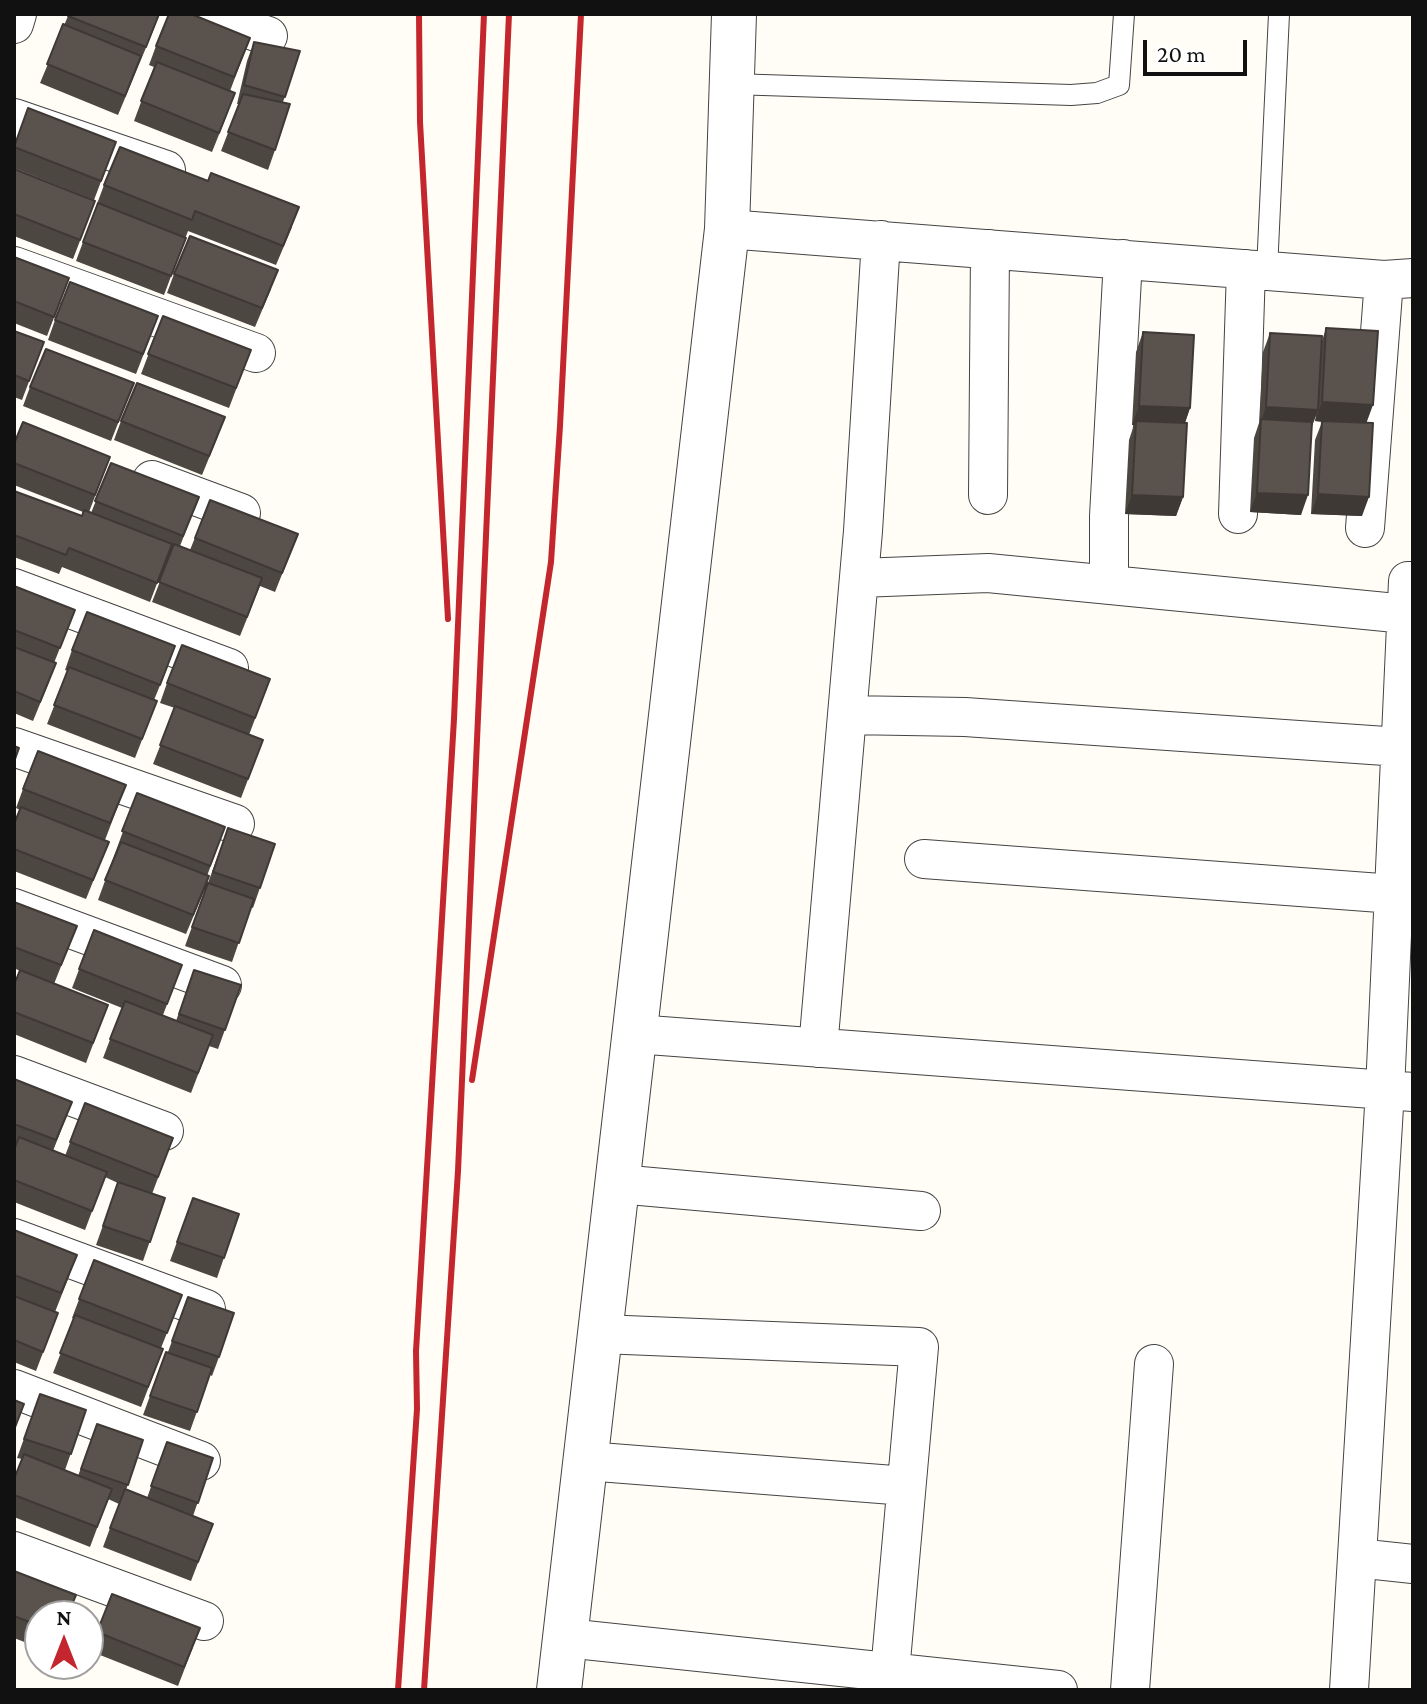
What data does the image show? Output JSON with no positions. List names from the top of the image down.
{
  "scale_bar": "20 m",
  "north": "top"
}
